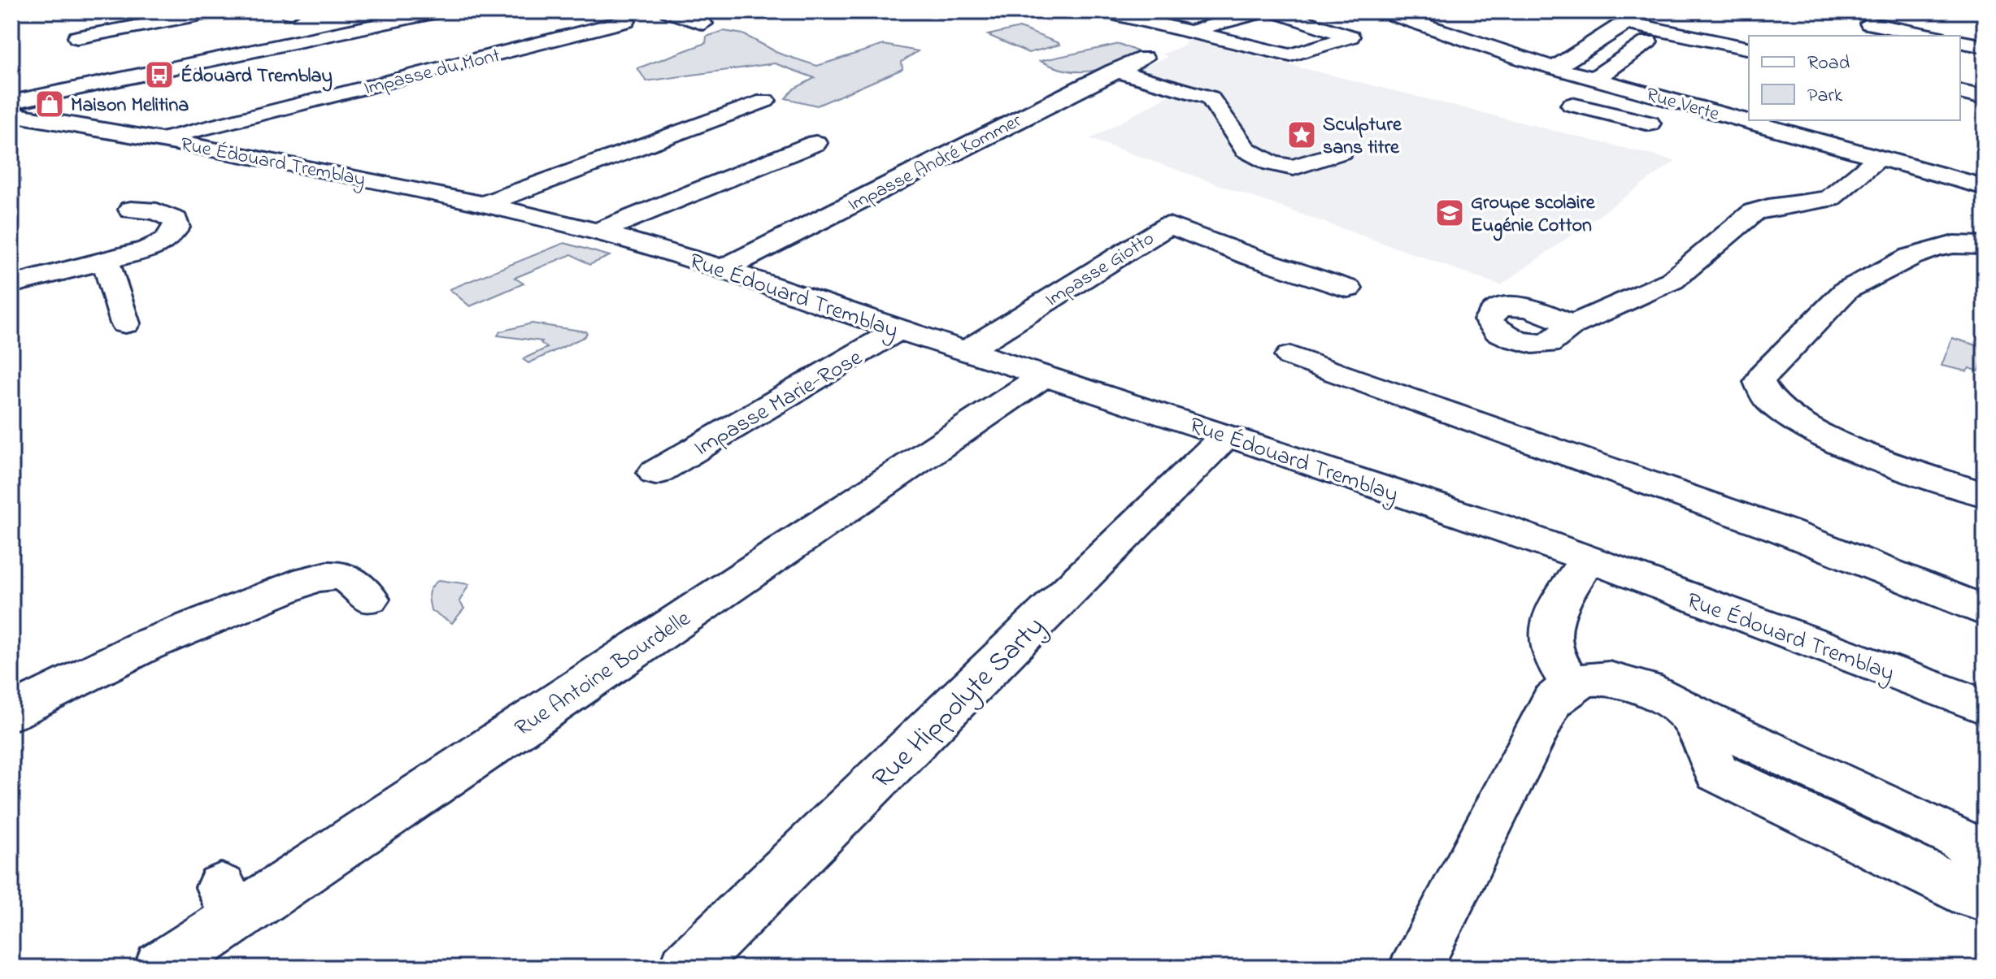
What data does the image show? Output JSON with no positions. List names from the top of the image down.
{
  "streets": {
    "street": [
      "Impasse du Mont",
      "Rue Verte",
      "Rue Édouard Tremblay",
      "Impasse André Kommer",
      "Impasse Giotto",
      "Impasse Marie-Rose",
      "Rue Antoine Bourdelle",
      "Rue Hippolyte Sarty"
    ]
  },
  "crossings": [
    ["Impasse du Mont", "Rue Édouard Tremblay"],
    ["Rue Édouard Tremblay", "Impasse André Kommer"],
    ["Rue Édouard Tremblay", "Impasse Giotto"],
    ["Rue Édouard Tremblay", "Impasse Marie-Rose"],
    ["Rue Édouard Tremblay", "Rue Antoine Bourdelle"],
    ["Rue Édouard Tremblay", "Rue Hippolyte Sarty"]
  ],
  "places": {
    "bus stop": ["Édouard Tremblay"],
    "shop": ["Maison Melitina"],
    "place": ["Sculpture sans titre"],
    "school or university": ["Groupe scolaire Eugénie Cotton"]
  },
  "legend": ["Road", "Park"]
}
